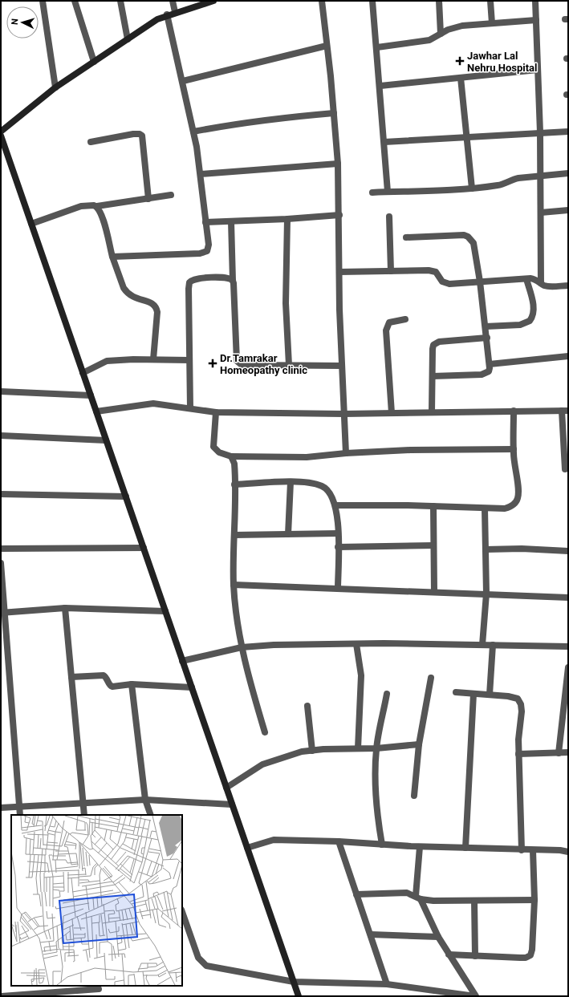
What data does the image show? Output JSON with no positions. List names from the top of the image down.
{
  "places": {
    "health": ["Jawhar Lal Nehru Hospital", "Dr.Tamrakar Homeopathy clinic"]
  },
  "north": "left"
}
